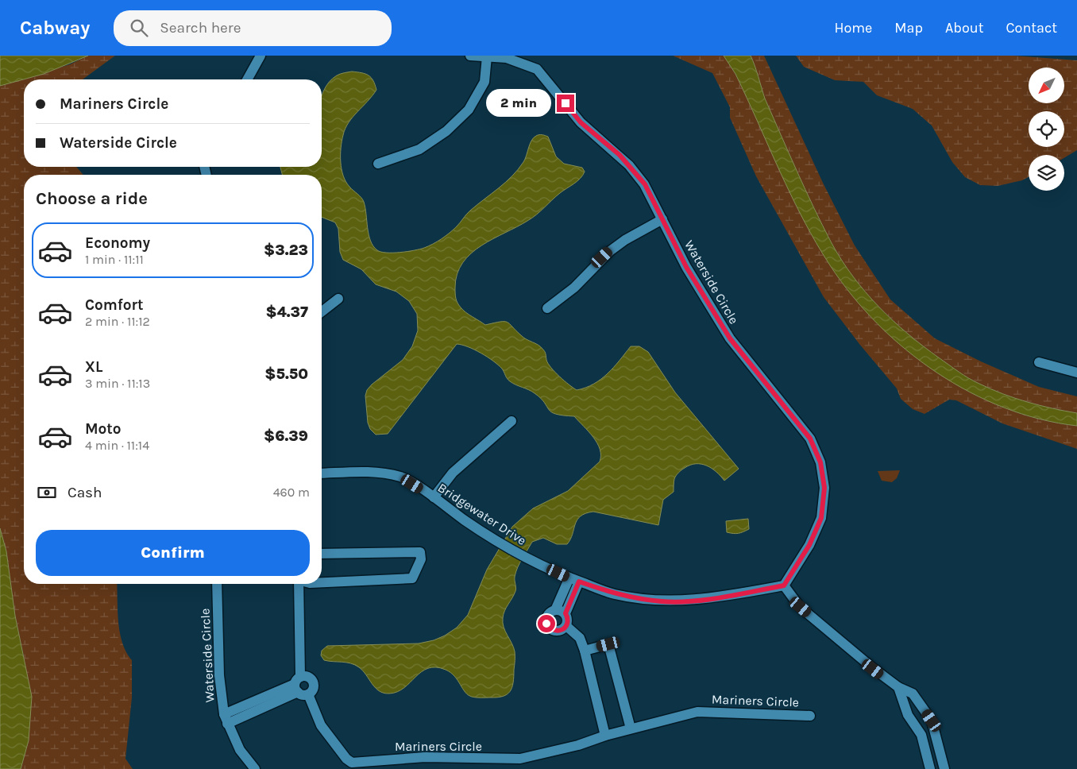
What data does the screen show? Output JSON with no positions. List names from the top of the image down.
{
  "streets": {
    "street": ["Waterside Circle", "Bridgewater Drive", "Mariners Circle"]
  },
  "crossings": [
    ["Waterside Circle", "Bridgewater Drive"]
  ],
  "north": "bottom left",
  "page": {
    "header": "Cabway",
    "search": "Search here",
    "nav": [
      "Home",
      "Map",
      "About",
      "Contact"
    ],
    "banner": ["Mariners Circle", "Waterside Circle"],
    "bubble": "2 min",
    "heading": "Choose a ride",
    "list": [
      {
        "name": "Economy",
        "note": "1 min · 11:11",
        "value": "$3.23"
      },
      {
        "name": "Comfort",
        "note": "2 min · 11:12",
        "value": "$4.37"
      },
      {
        "name": "XL",
        "note": "3 min · 11:13",
        "value": "$5.50"
      },
      {
        "name": "Moto",
        "note": "4 min · 11:14",
        "value": "$6.39"
      }
    ],
    "pay": ["Cash", "460 m"],
    "buttons": "Confirm"
  }
}
